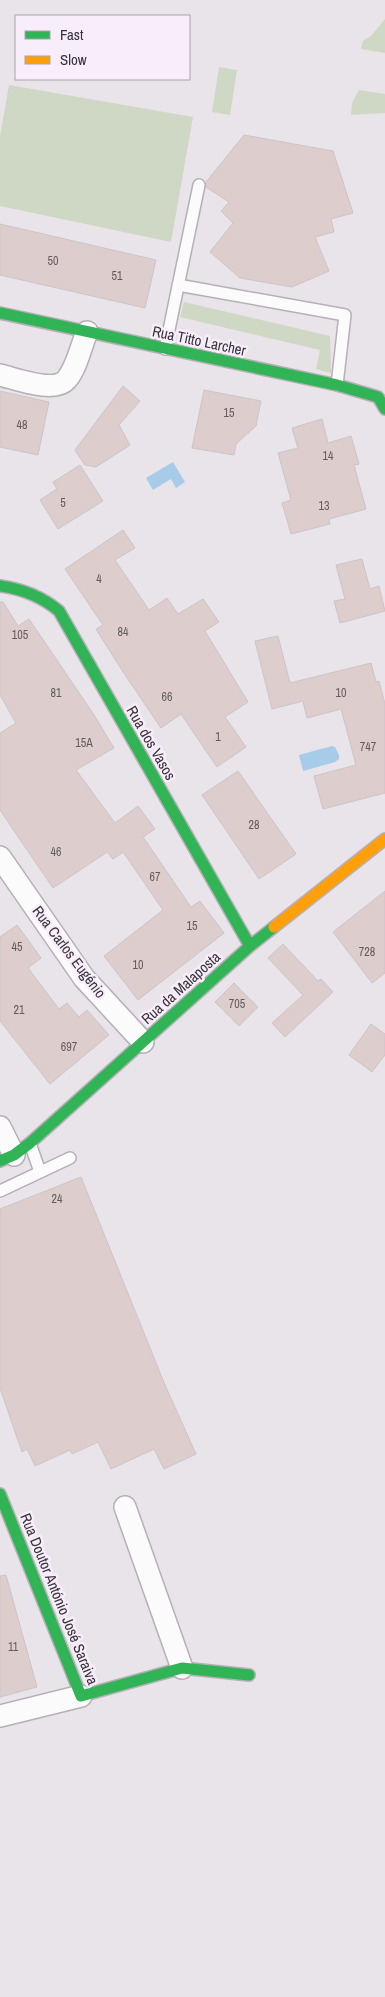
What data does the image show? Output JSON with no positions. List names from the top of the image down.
{
  "streets": {
    "street": [
      "Rua Titto Larcher",
      "Rua dos Vasos",
      "Rua Carlos Eugénio",
      "Rua da Malaposta",
      "Rua Doutor António José Saraiva"
    ]
  },
  "crossings": [
    ["Rua dos Vasos", "Rua da Malaposta"],
    ["Rua Carlos Eugénio", "Rua da Malaposta"]
  ],
  "house_numbers": [
    "50",
    "51",
    "15",
    "48",
    "14",
    "5",
    "13",
    "4",
    "84",
    "105",
    "81",
    "10",
    "66",
    "1",
    "15A",
    "747",
    "28",
    "46",
    "67",
    "15",
    "45",
    "728",
    "10",
    "705",
    "21",
    "697",
    "24",
    "11"
  ],
  "legend": ["Fast", "Slow"]
}
